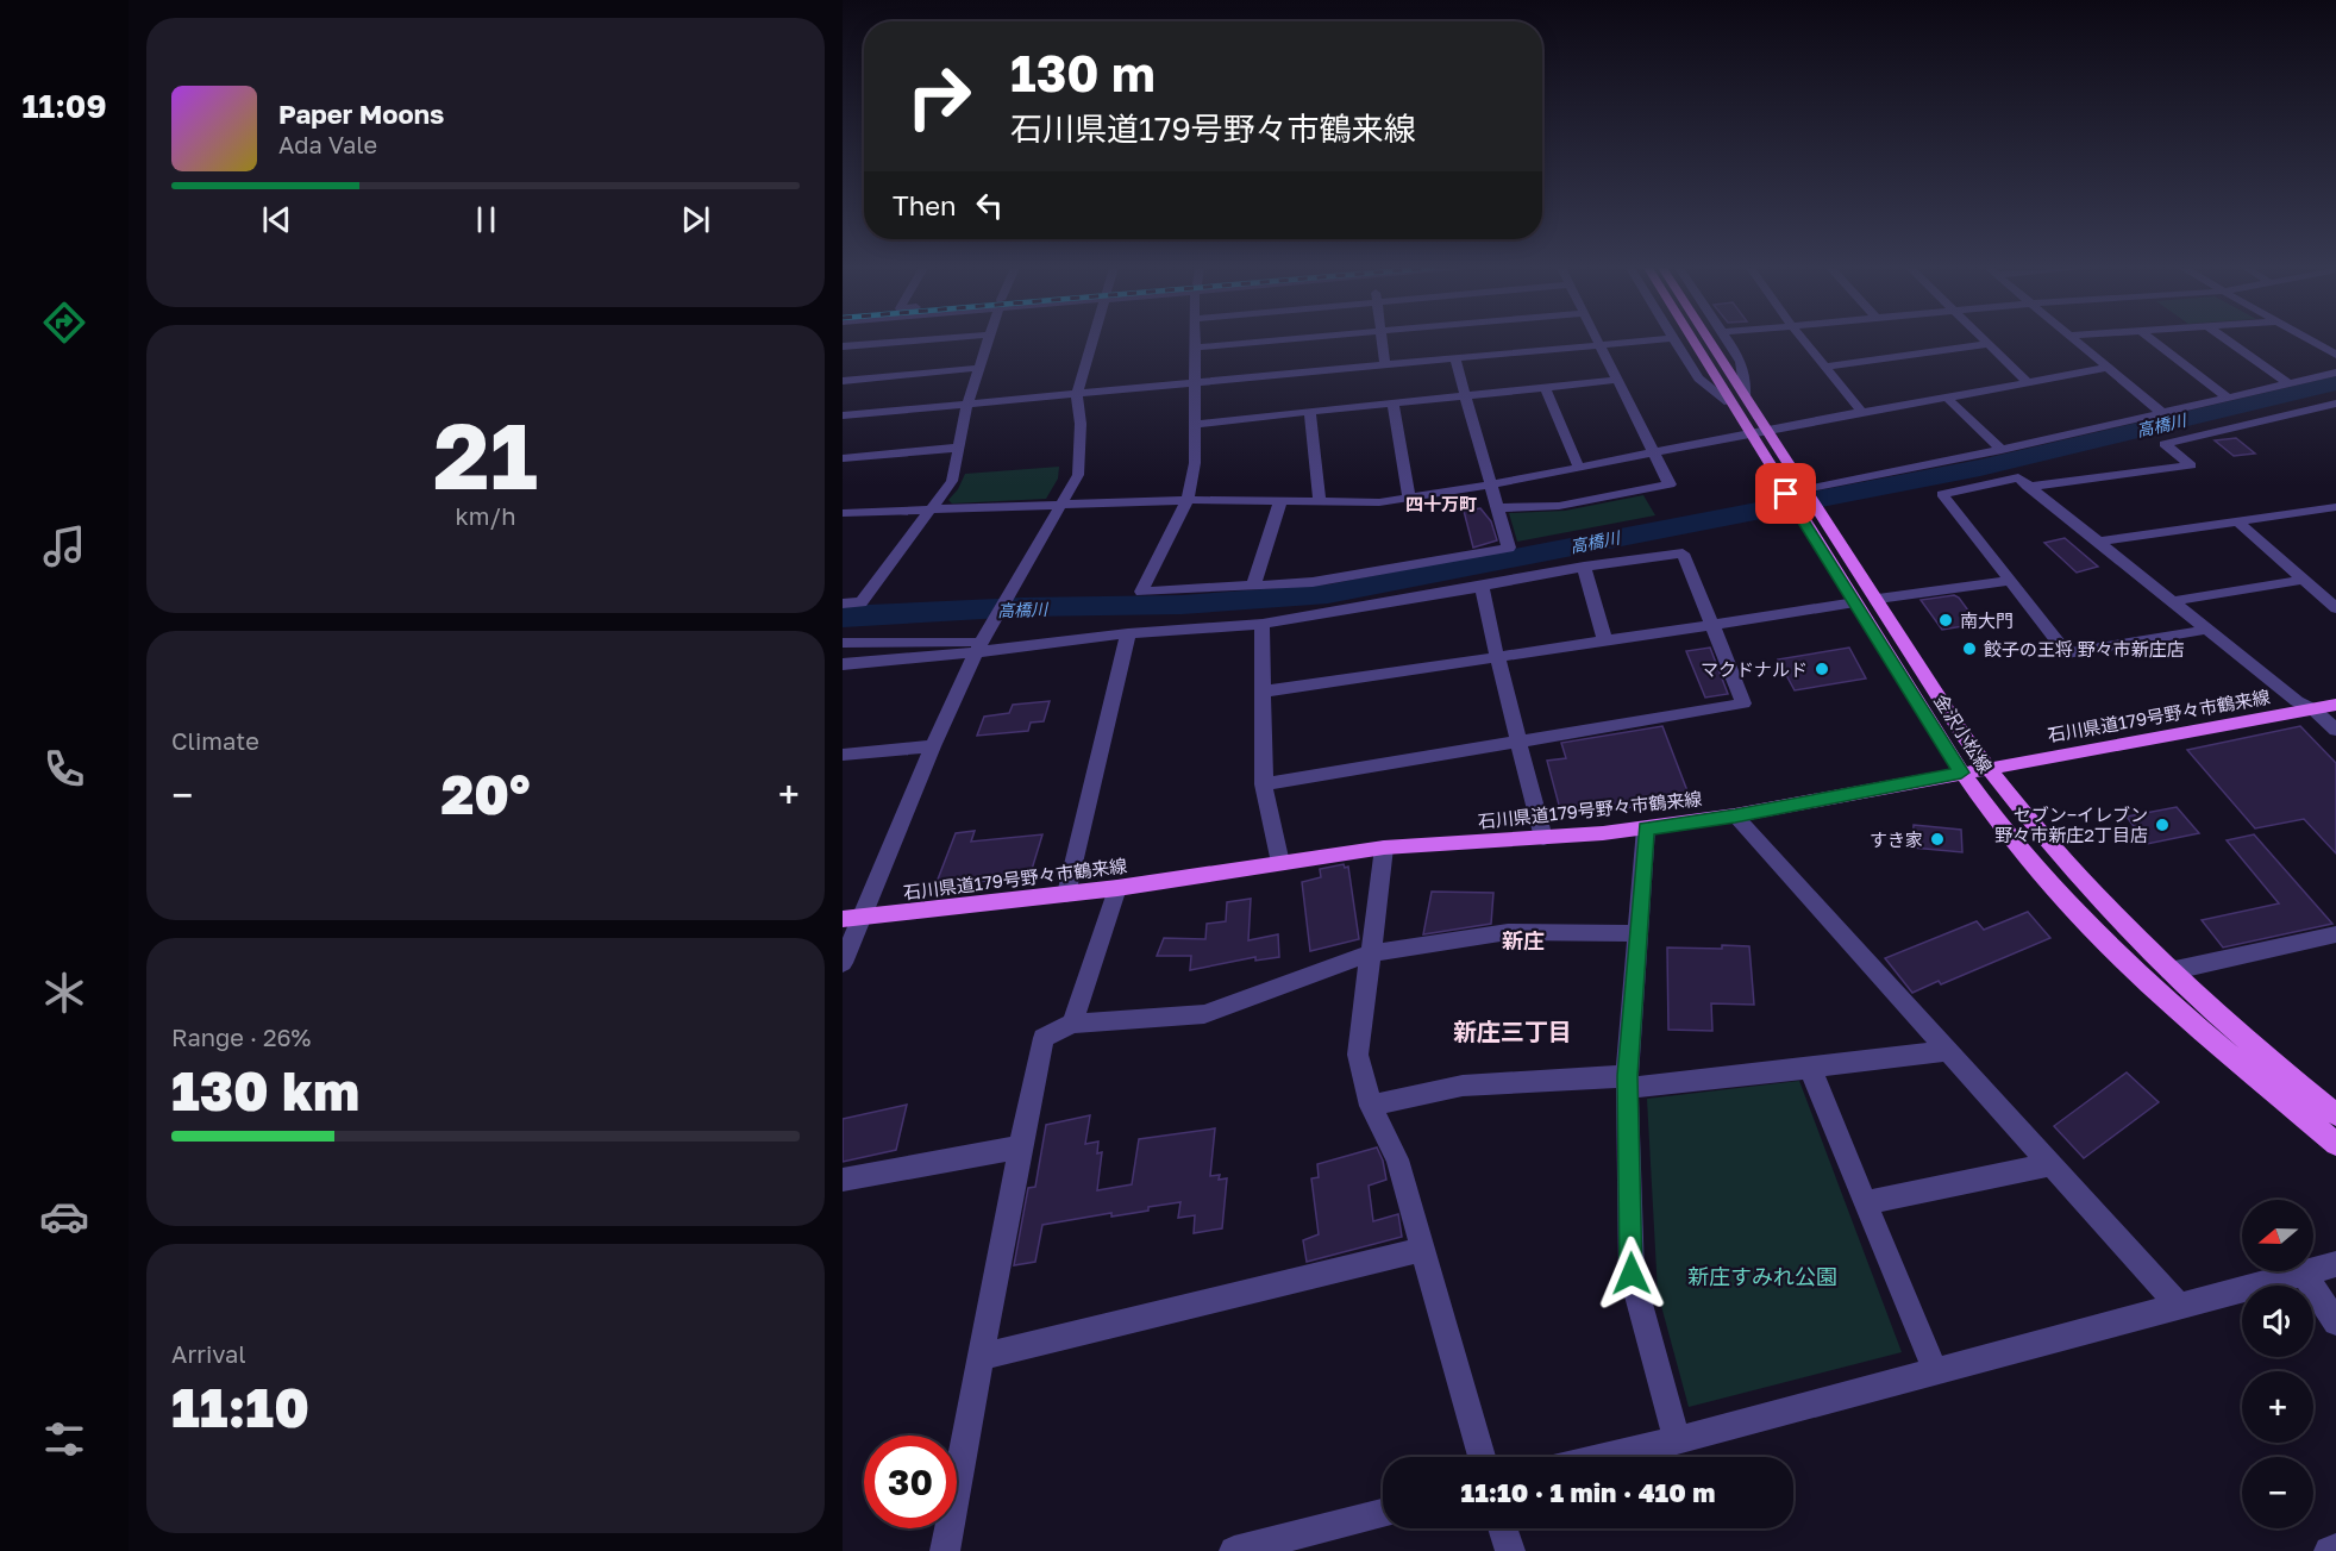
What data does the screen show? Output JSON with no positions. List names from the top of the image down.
{
  "streets": {
    "main road": ["石川県道179号野々市鶴来線", "金沢小松線"]
  },
  "crossings": [
    ["石川県道179号野々市鶴来線", "金沢小松線"]
  ],
  "districts": ["四十万町", "新庄", "新庄三丁目"],
  "water": ["高橋川"],
  "parks": ["新庄すみれ公園"],
  "places": [
    "南大門",
    "餃子の王将 野々市新庄店",
    "マクドナルド",
    "セブン−イレブン 野々市新庄2丁目店",
    "すき家"
  ],
  "north": "left",
  "page": {
    "tabs": "11:09",
    "turn": ["130 m", "石川県道179号野々市鶴来線"],
    "song": ["Paper Moons", "Ada Vale"],
    "then": "Then",
    "tile": [
      ["21", "km/h"],
      "Climate",
      ["Range · 26%", "130 km"],
      ["Arrival", "11:10"]
    ],
    "heat": ["−", "20°", "+"],
    "map_buttons": ["+", "−"],
    "limit": "30",
    "trip": "11:10 · 1 min · 410 m"
  }
}
